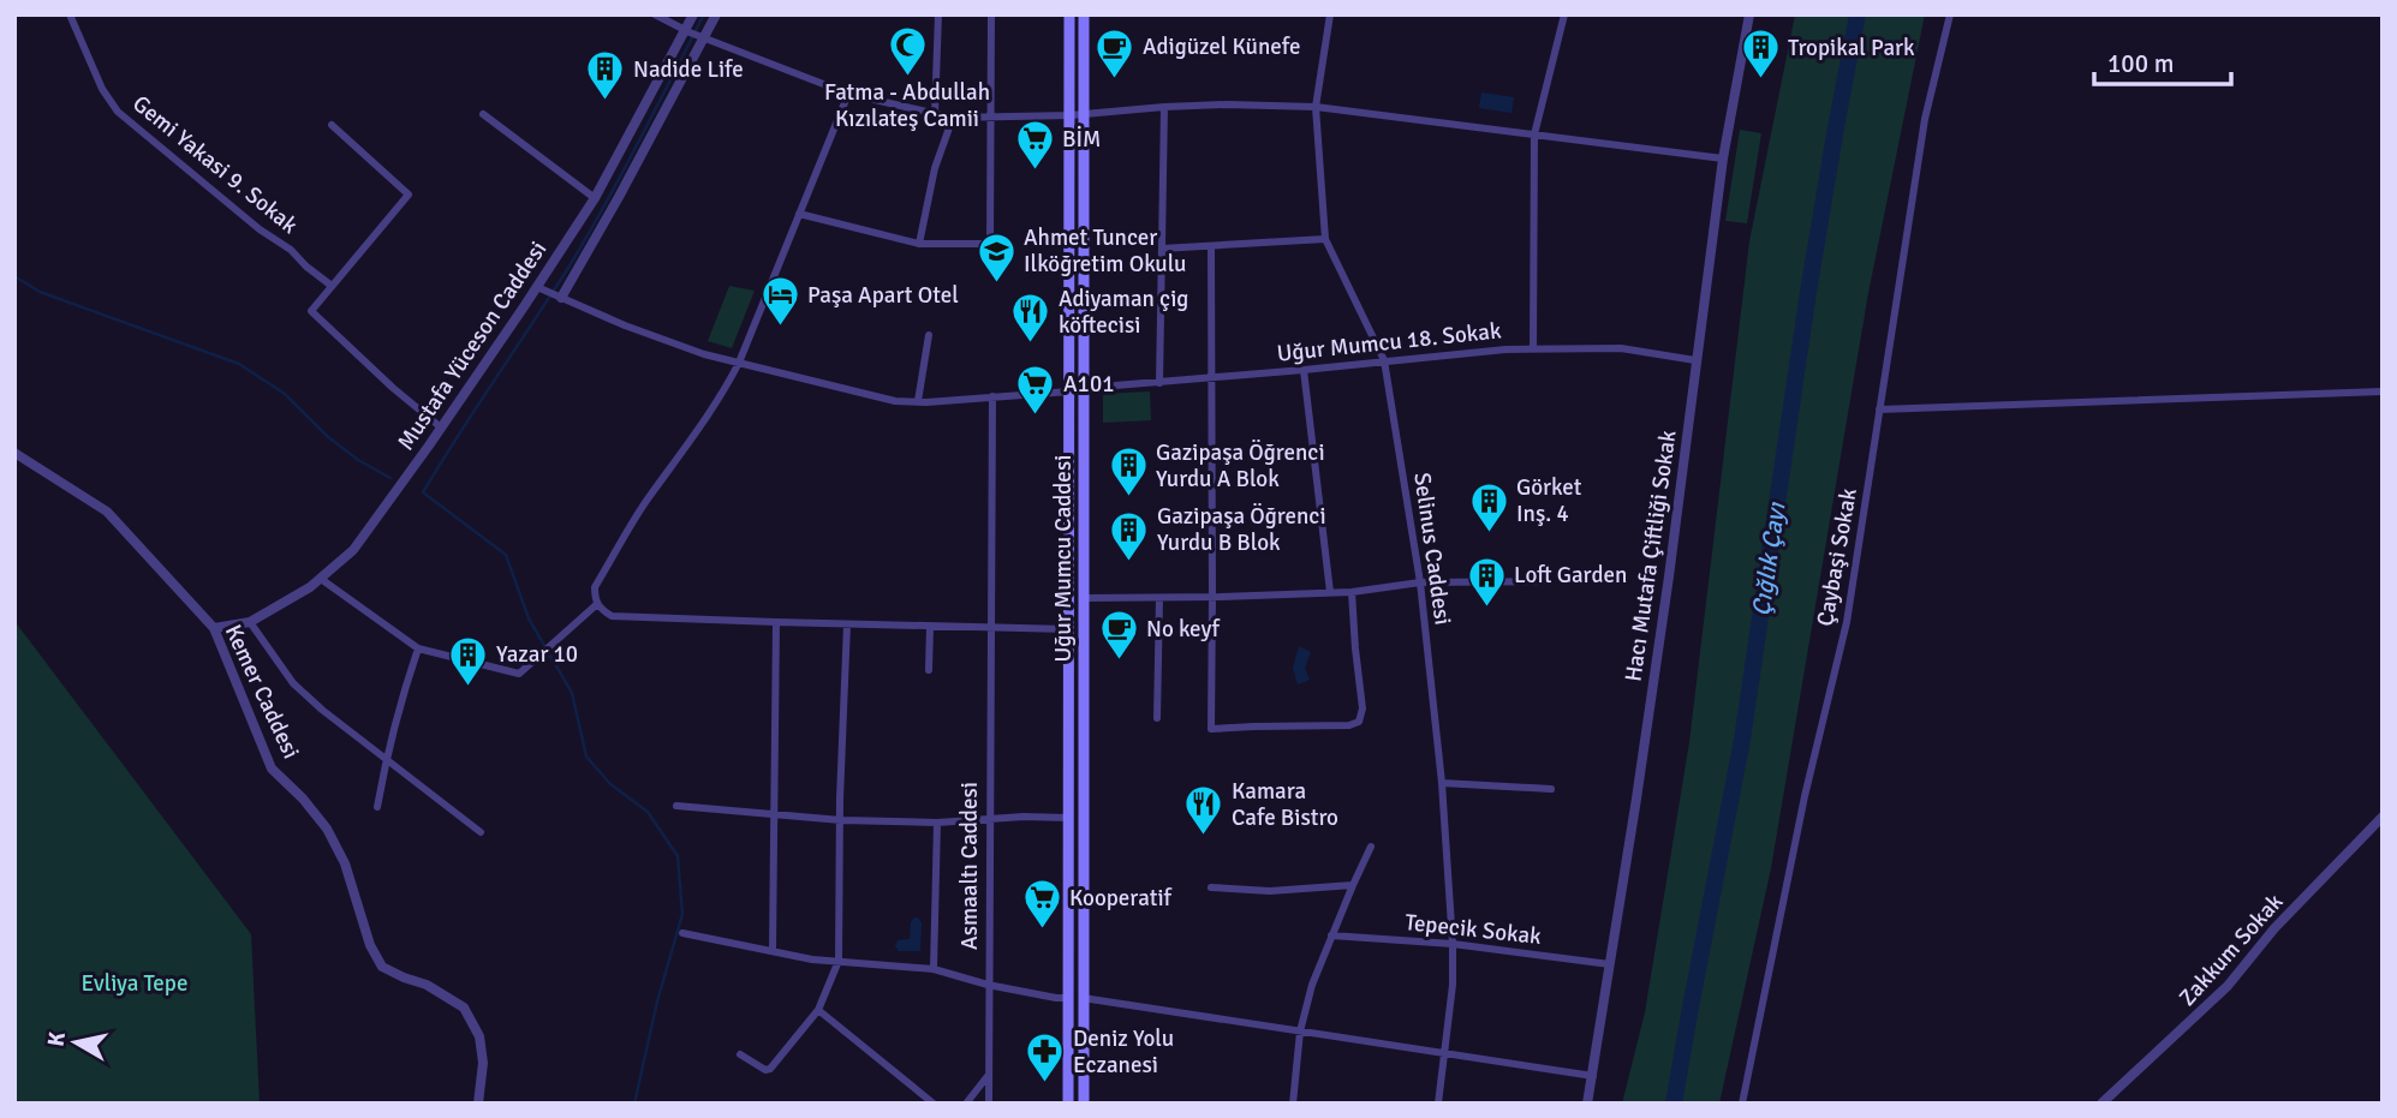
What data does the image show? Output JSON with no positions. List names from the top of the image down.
{
  "streets": {
    "main road": ["Uğur Mumcu Caddesi"],
    "street": [
      "Gemi Yakasi 9. Sokak",
      "Uğur Mumcu 18. Sokak",
      "Mustafa Yüceson Caddesi",
      "Selinus Caddesi",
      "Hacı Mutafa Çiftliği Sokak",
      "Çaybaşi Sokak",
      "Kemer Caddesi",
      "Asmaaltı Caddesi",
      "Tepecik Sokak",
      "Zakkum Sokak"
    ]
  },
  "crossings": [
    ["Uğur Mumcu 18. Sokak", "Selinus Caddesi"],
    ["Uğur Mumcu 18. Sokak", "Hacı Mutafa Çiftliği Sokak"],
    ["Uğur Mumcu 18. Sokak", "Uğur Mumcu Caddesi"],
    ["Mustafa Yüceson Caddesi", "Kemer Caddesi"],
    ["Selinus Caddesi", "Tepecik Sokak"],
    ["Hacı Mutafa Çiftliği Sokak", "Tepecik Sokak"]
  ],
  "water": ["Çığlık Çayı"],
  "parks": ["Evliya Tepe"],
  "places": {
    "mosque": ["Fatma - Abdullah Kızılateş Camii"],
    "cafe": ["Adigüzel Künefe", "No keyf"],
    "building": [
      "Tropikal Park",
      "Nadide Life",
      "Gazipaşa Öğrenci Yurdu A Blok",
      "Görket Inş. 4",
      "Gazipaşa Öğrenci Yurdu B Blok",
      "Loft Garden",
      "Yazar 10"
    ],
    "supermarket": ["BİM", "A101", "Kooperatif"],
    "school or university": ["Ahmet Tuncer Ilköğretim Okulu"],
    "hotel": ["Paşa Apart Otel"],
    "restaurant": ["Adiyaman çig köftecisi", "Kamara Cafe Bistro"],
    "pharmacy": ["Deniz Yolu Eczanesi"]
  },
  "scale_bar": "100 m",
  "north": "left"
}
